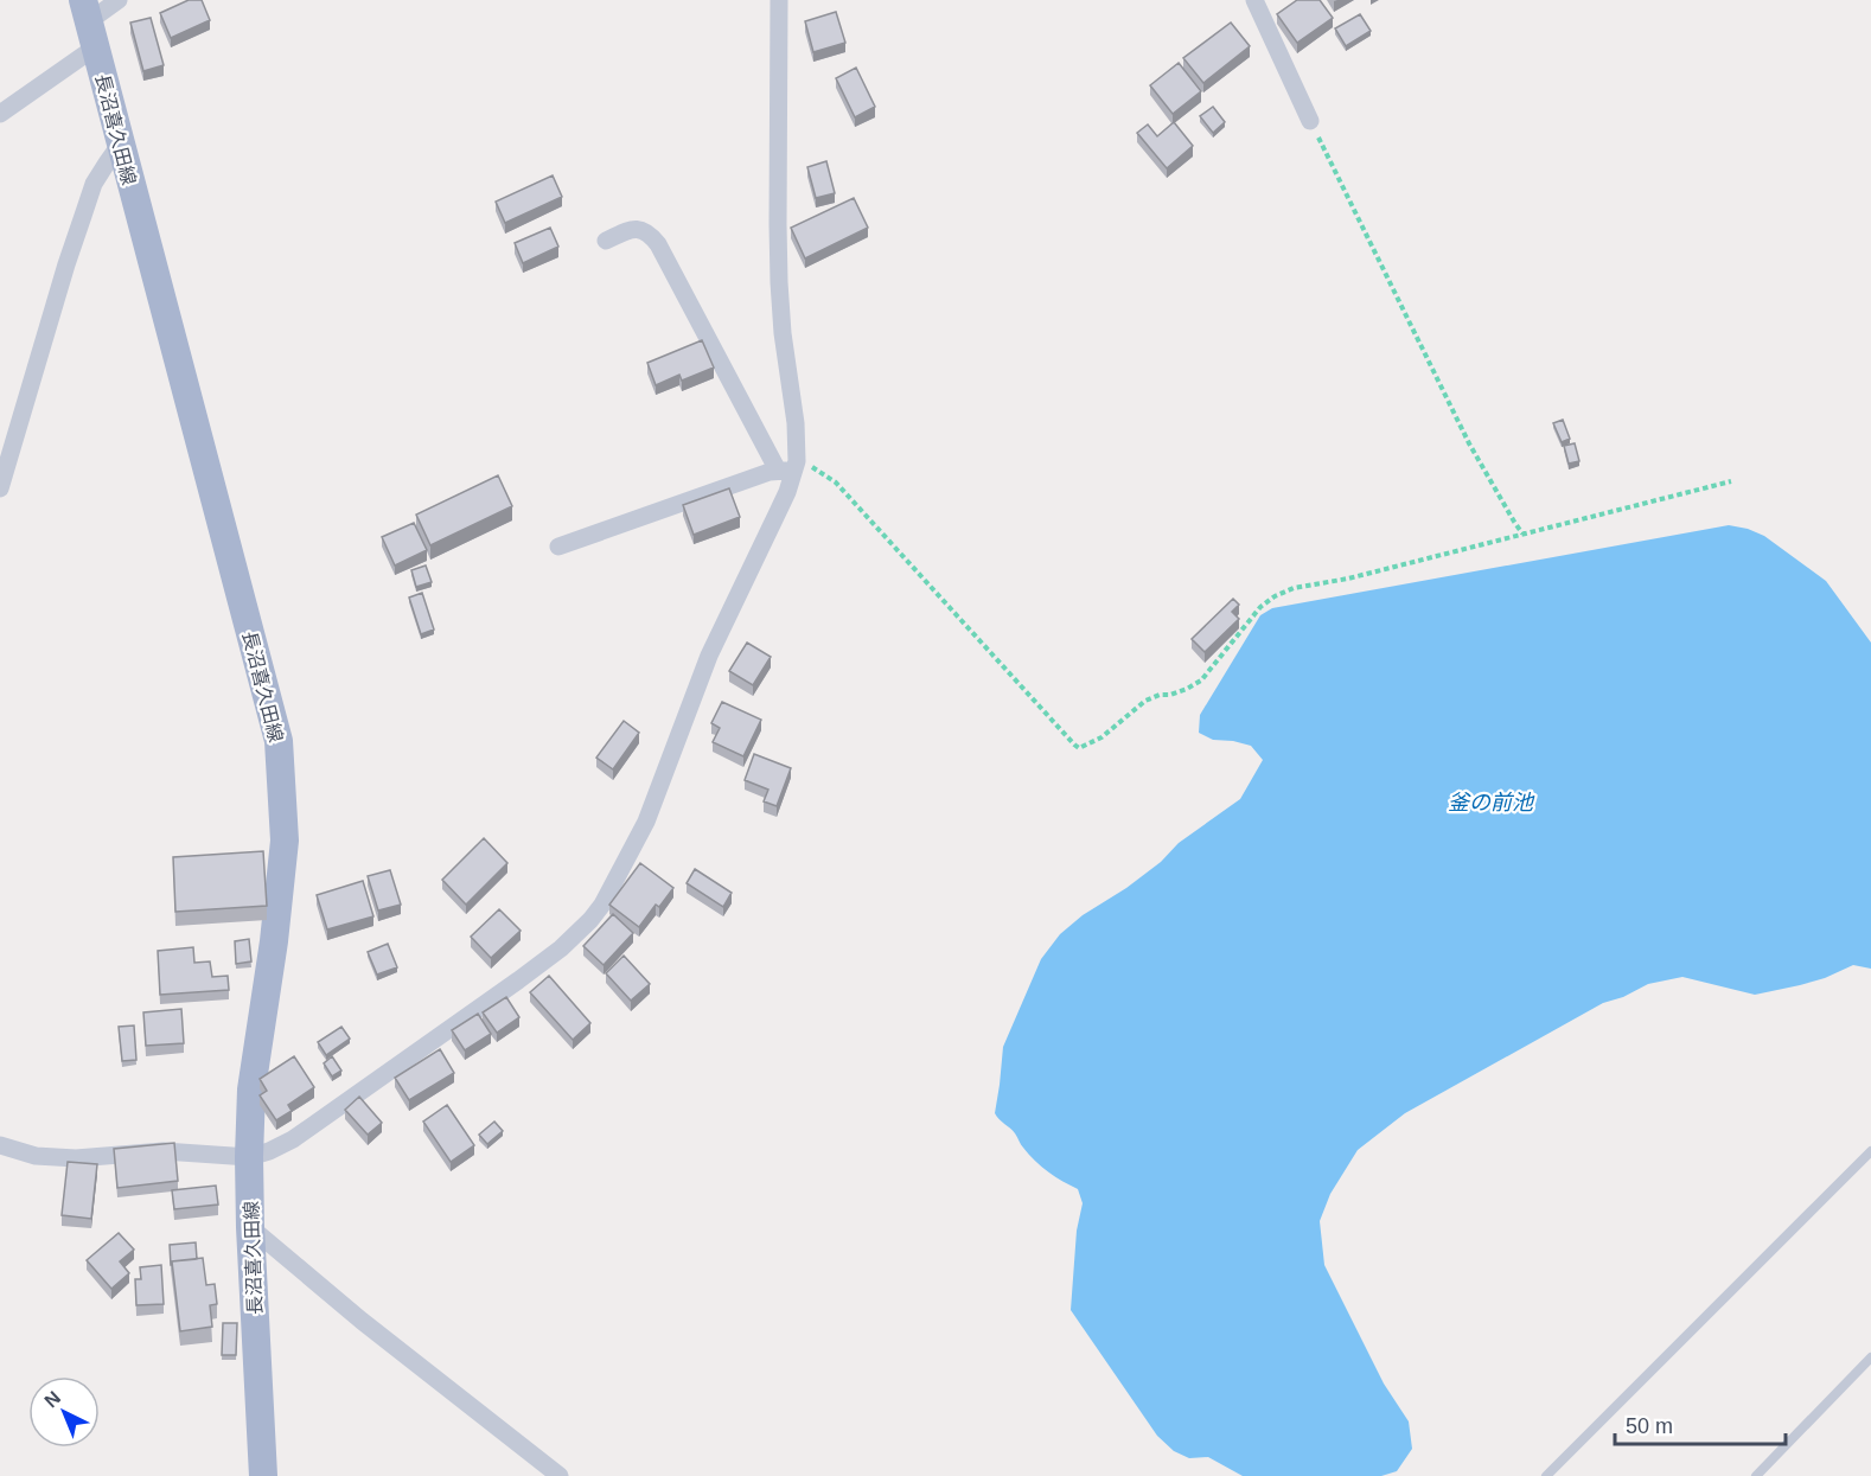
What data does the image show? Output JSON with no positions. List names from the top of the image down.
{
  "streets": {
    "main road": ["長沼喜久田線"]
  },
  "water": ["釜の前池"],
  "scale_bar": "50 m",
  "north": "top left"
}
